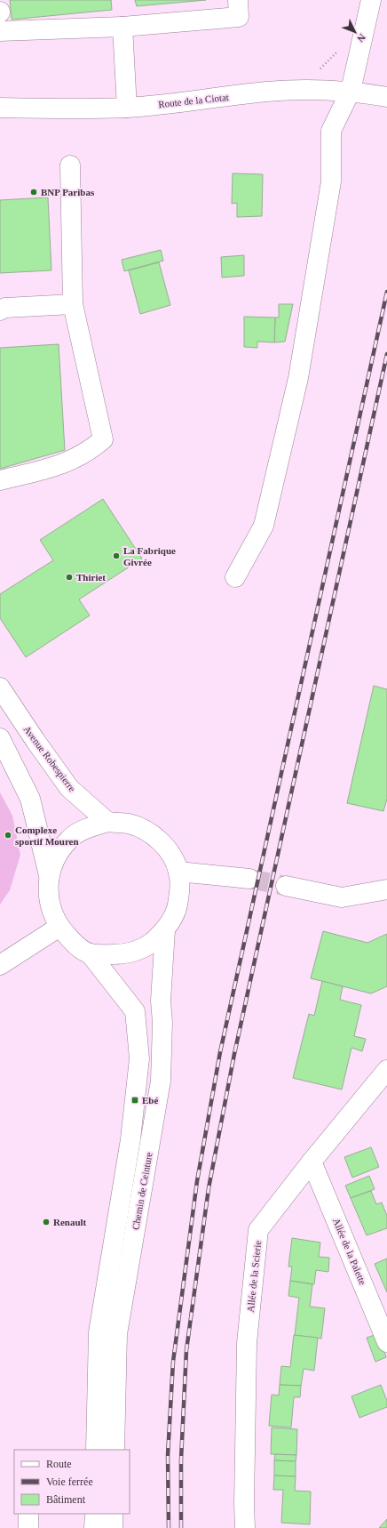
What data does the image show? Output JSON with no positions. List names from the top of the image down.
{
  "streets": {
    "main road": [
      "Route de la Ciotat",
      "Avenue Robespierre",
      "Chemin de Ceinture",
      "Allée de la Palette",
      "Allée de la Scierie"
    ]
  },
  "crossings": [
    ["Allée de la Palette", "Allée de la Scierie"]
  ],
  "places": {
    "other": [
      "BNP Paribas",
      "La Fabrique Givrée",
      "Thiriet",
      "Complexe sportif Mouren",
      "Renault"
    ],
    "transit": ["Ebé"]
  },
  "legend": ["Route", "Voie ferrée", "Bâtiment"],
  "north": "bottom right"
}
